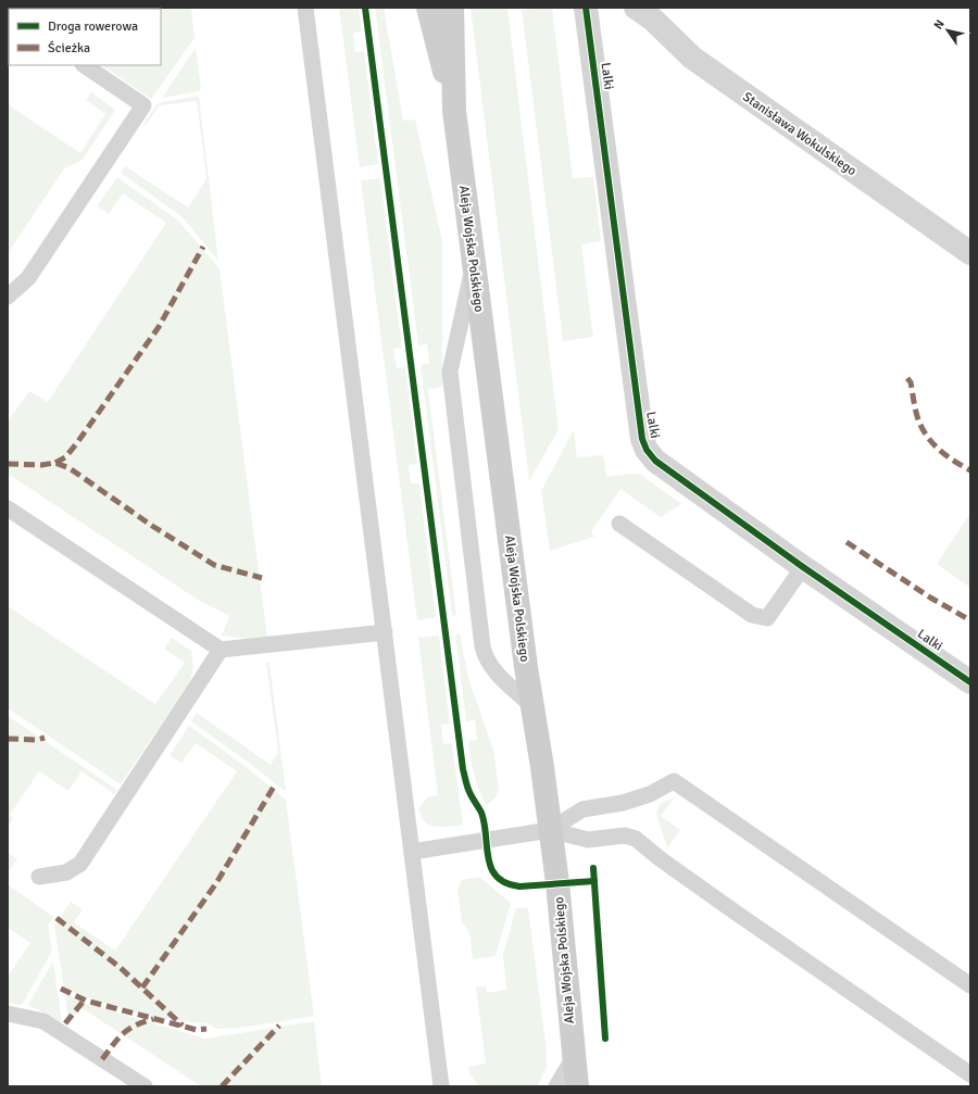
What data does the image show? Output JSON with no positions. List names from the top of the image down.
{
  "streets": {
    "main road": ["Aleja Wojska Polskiego"],
    "street": ["Lalki", "Stanisława Wokulskiego"]
  },
  "legend": ["Droga rowerowa", "Ścieżka"],
  "north": "top left"
}
